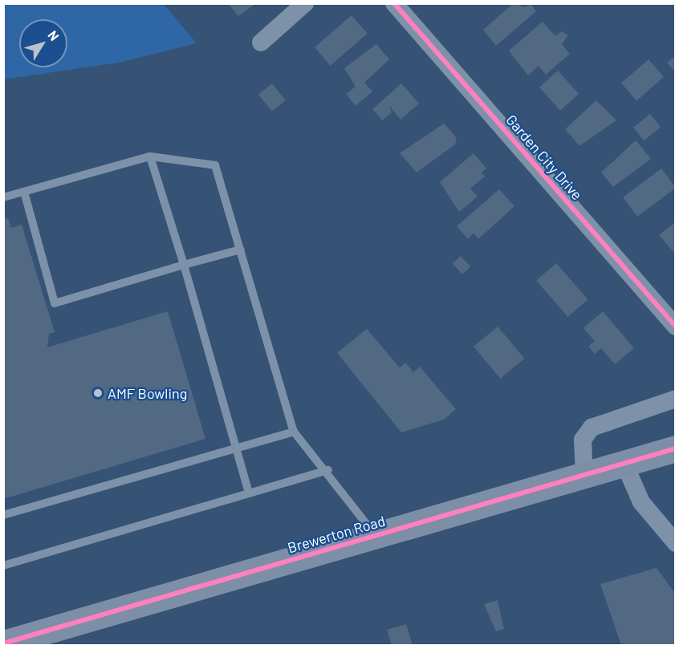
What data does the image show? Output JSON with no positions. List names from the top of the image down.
{
  "streets": {
    "main road": ["Brewerton Road"],
    "street": ["Garden City Drive"]
  },
  "places": ["AMF Bowling"],
  "north": "top right"
}
